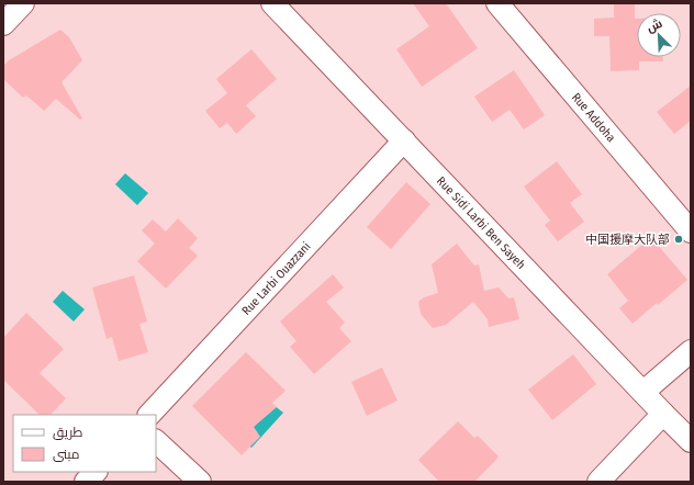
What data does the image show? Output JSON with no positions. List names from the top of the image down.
{
  "streets": {
    "street": ["Rue Addoha", "Rue Sidi Larbi Ben Sayeh", "Rue Larbi Ouazzani"]
  },
  "crossings": [
    ["Rue Sidi Larbi Ben Sayeh", "Rue Larbi Ouazzani"]
  ],
  "places": ["中国援摩大队部"],
  "legend": ["طريق", "مبنى"],
  "north": "top left"
}
